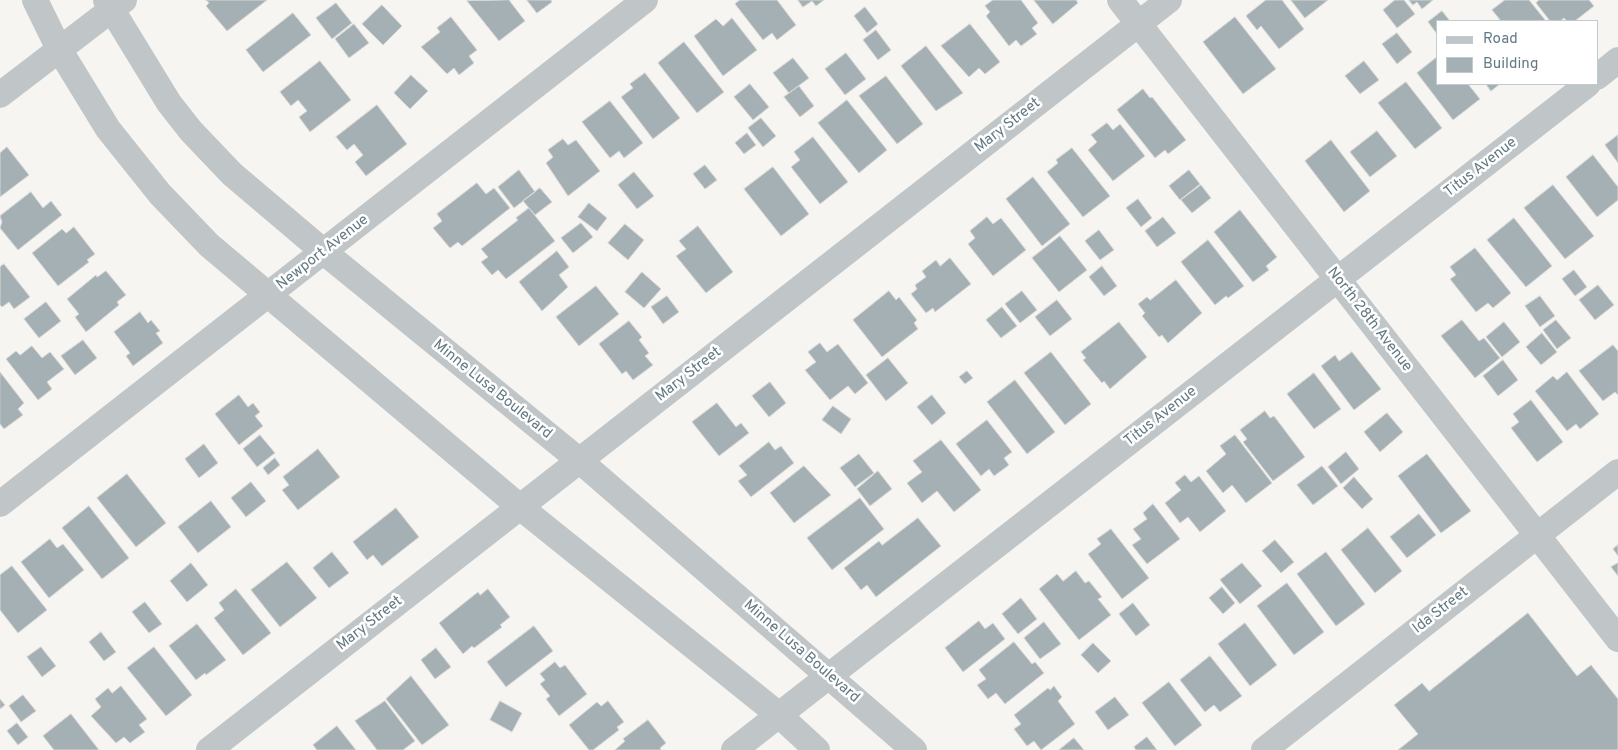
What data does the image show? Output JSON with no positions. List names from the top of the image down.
{
  "streets": {
    "street": [
      "Mary Street",
      "Titus Avenue",
      "Newport Avenue",
      "North 28th Avenue",
      "Minne Lusa Boulevard",
      "Ida Street"
    ]
  },
  "crossings": [
    ["Mary Street", "North 28th Avenue"],
    ["Mary Street", "Minne Lusa Boulevard"],
    ["Titus Avenue", "North 28th Avenue"],
    ["Titus Avenue", "Minne Lusa Boulevard"],
    ["Newport Avenue", "Minne Lusa Boulevard"],
    ["North 28th Avenue", "Ida Street"]
  ],
  "legend": ["Road", "Building"]
}
